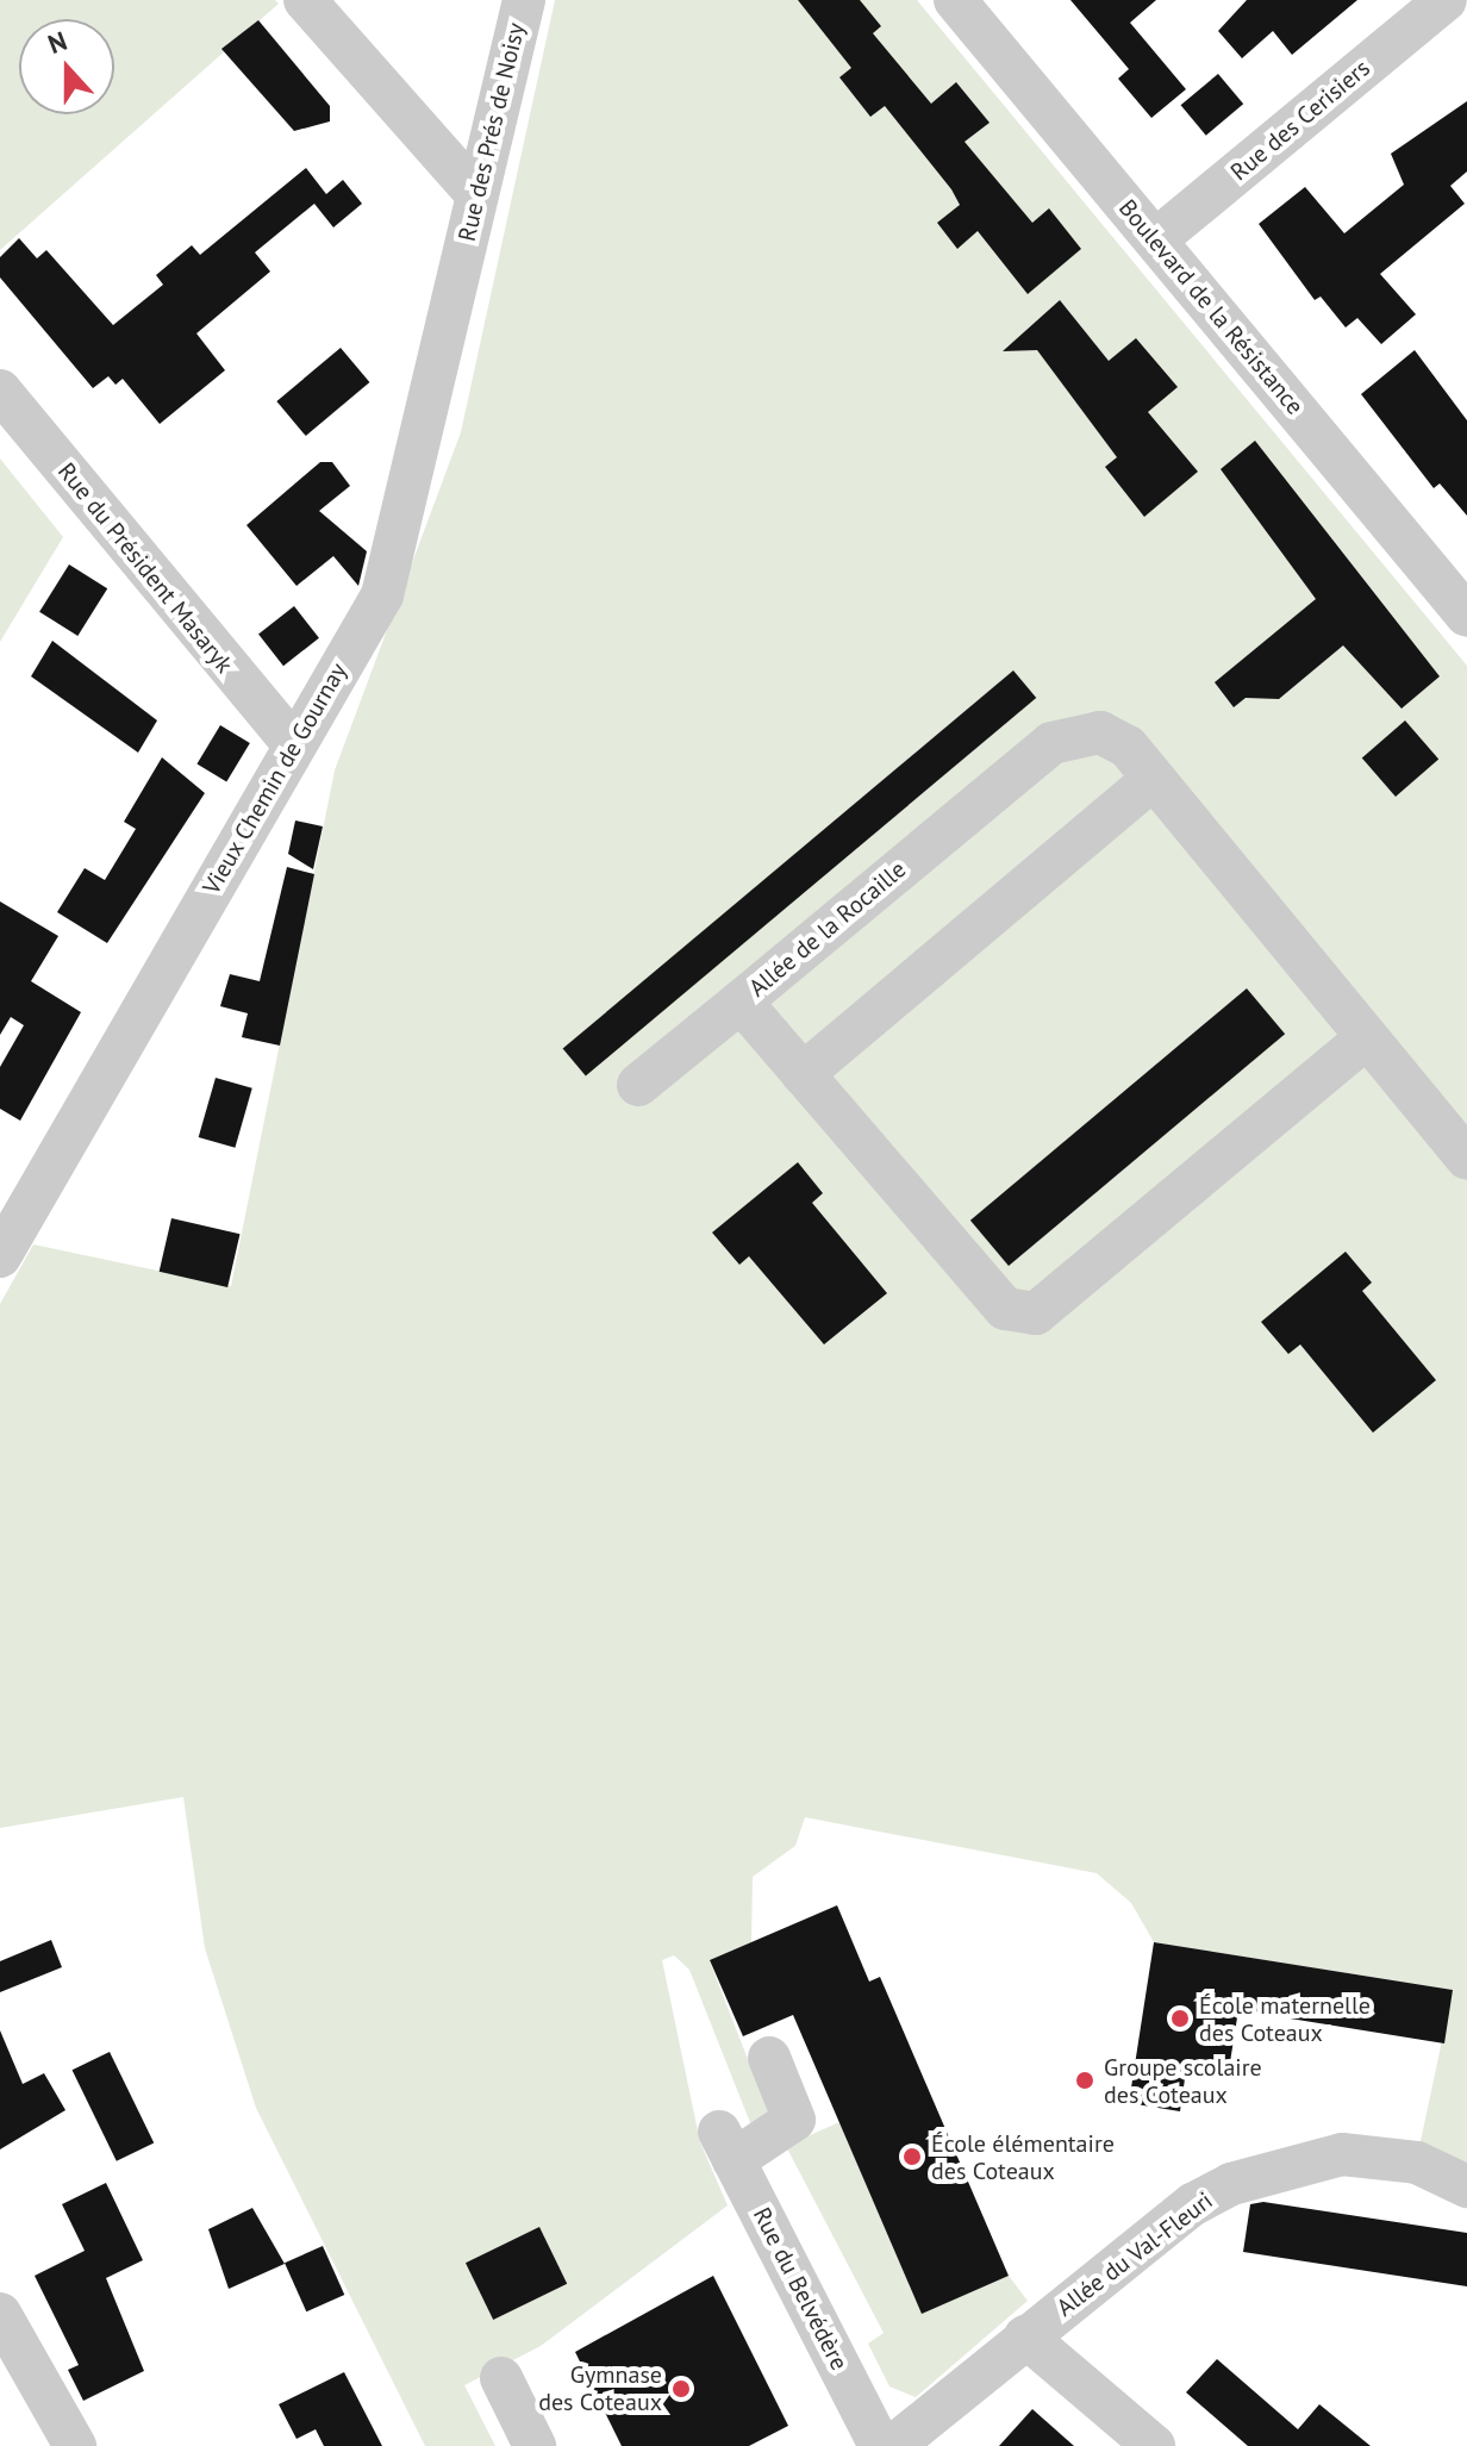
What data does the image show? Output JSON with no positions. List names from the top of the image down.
{
  "streets": {
    "street": [
      "Rue des Cerisiers",
      "Rue des Prés de Noisy",
      "Boulevard de la Résistance",
      "Rue du Président Masaryk",
      "Vieux Chemin de Gournay",
      "Allée de la Rocaille",
      "Allée du Val-Fleuri",
      "Rue du Belvédère"
    ]
  },
  "crossings": [
    ["Rue des Cerisiers", "Boulevard de la Résistance"],
    ["Rue des Prés de Noisy", "Vieux Chemin de Gournay"],
    ["Rue du Président Masaryk", "Vieux Chemin de Gournay"]
  ],
  "places": [
    "École maternelle des Coteaux",
    "Groupe scolaire des Coteaux",
    "École élémentaire des Coteaux",
    "Gymnase des Coteaux"
  ],
  "north": "top"
}
